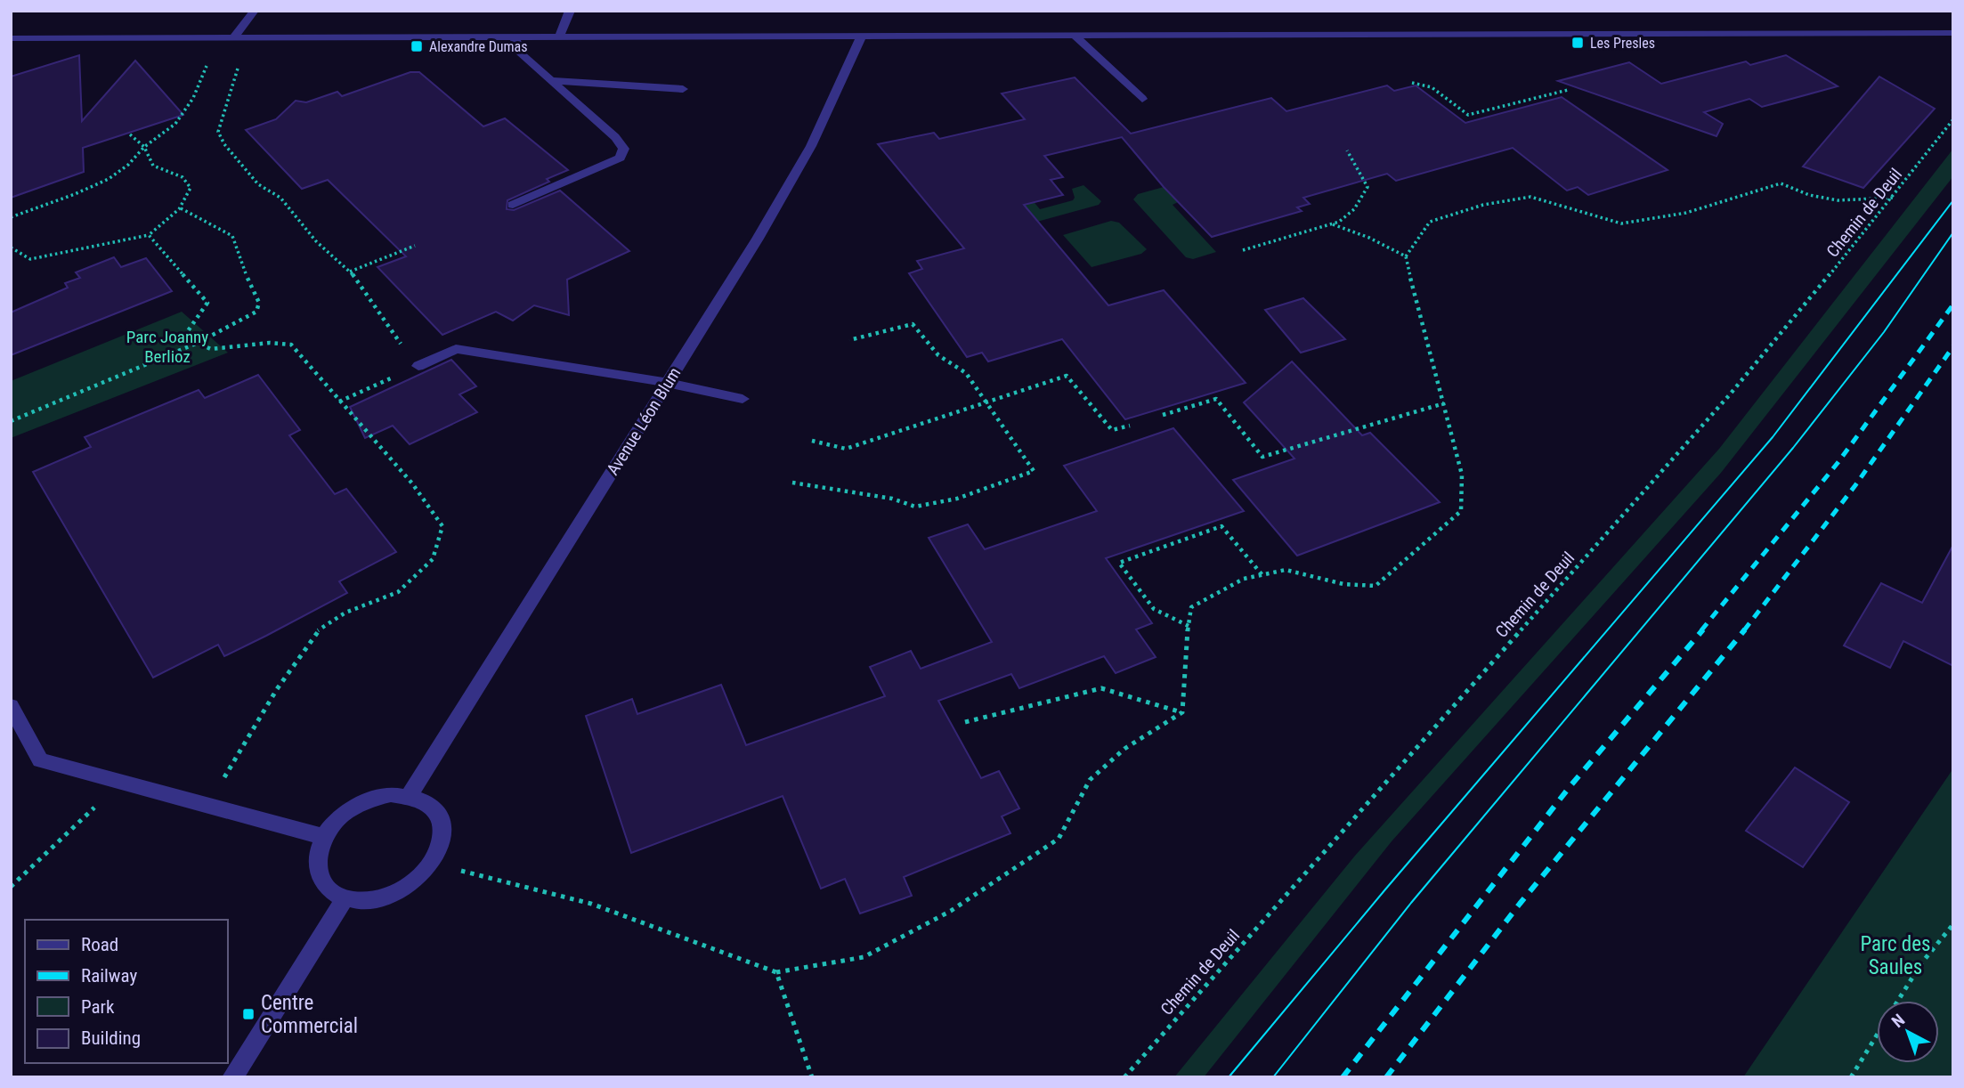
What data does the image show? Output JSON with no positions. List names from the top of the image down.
{
  "streets": {
    "street": ["Avenue Léon Blum"],
    "path": ["Chemin de Deuil"]
  },
  "parks": ["Parc Joanny Berlioz", "Parc des Saules"],
  "places": {
    "transit": ["Les Presles", "Alexandre Dumas", "Centre Commercial"]
  },
  "legend": [
    "Road",
    "Railway",
    "Park",
    "Building"
  ],
  "north": "top left"
}
